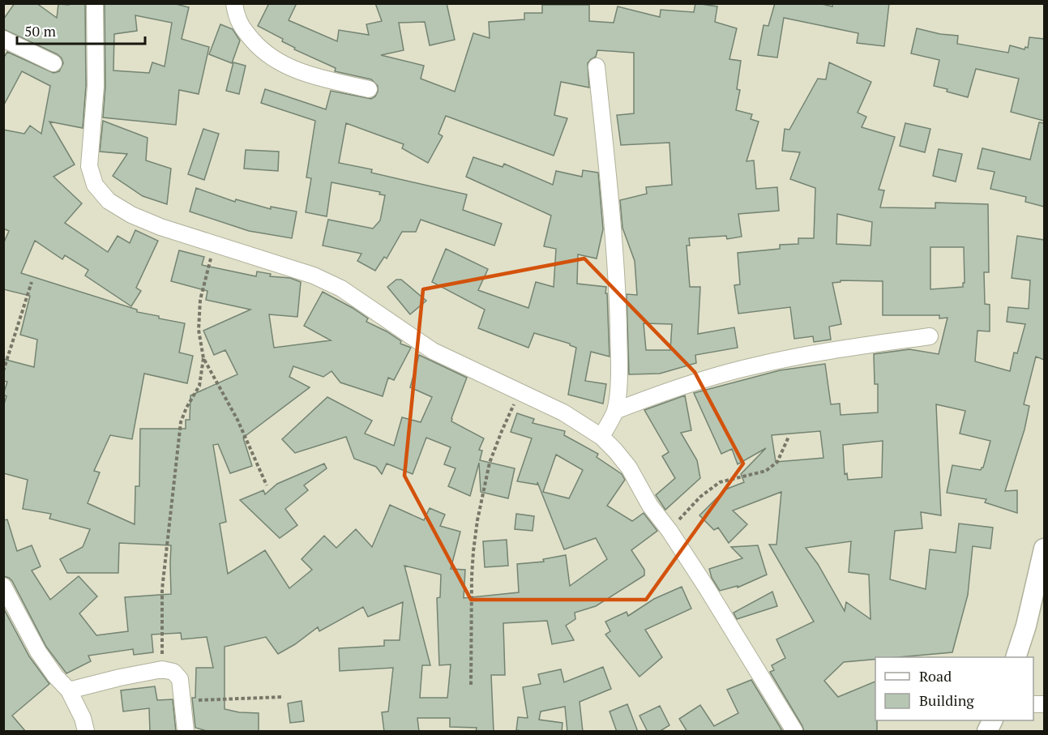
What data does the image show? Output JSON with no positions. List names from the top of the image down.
{
  "legend": ["Road", "Building"],
  "scale_bar": "50 m"
}
